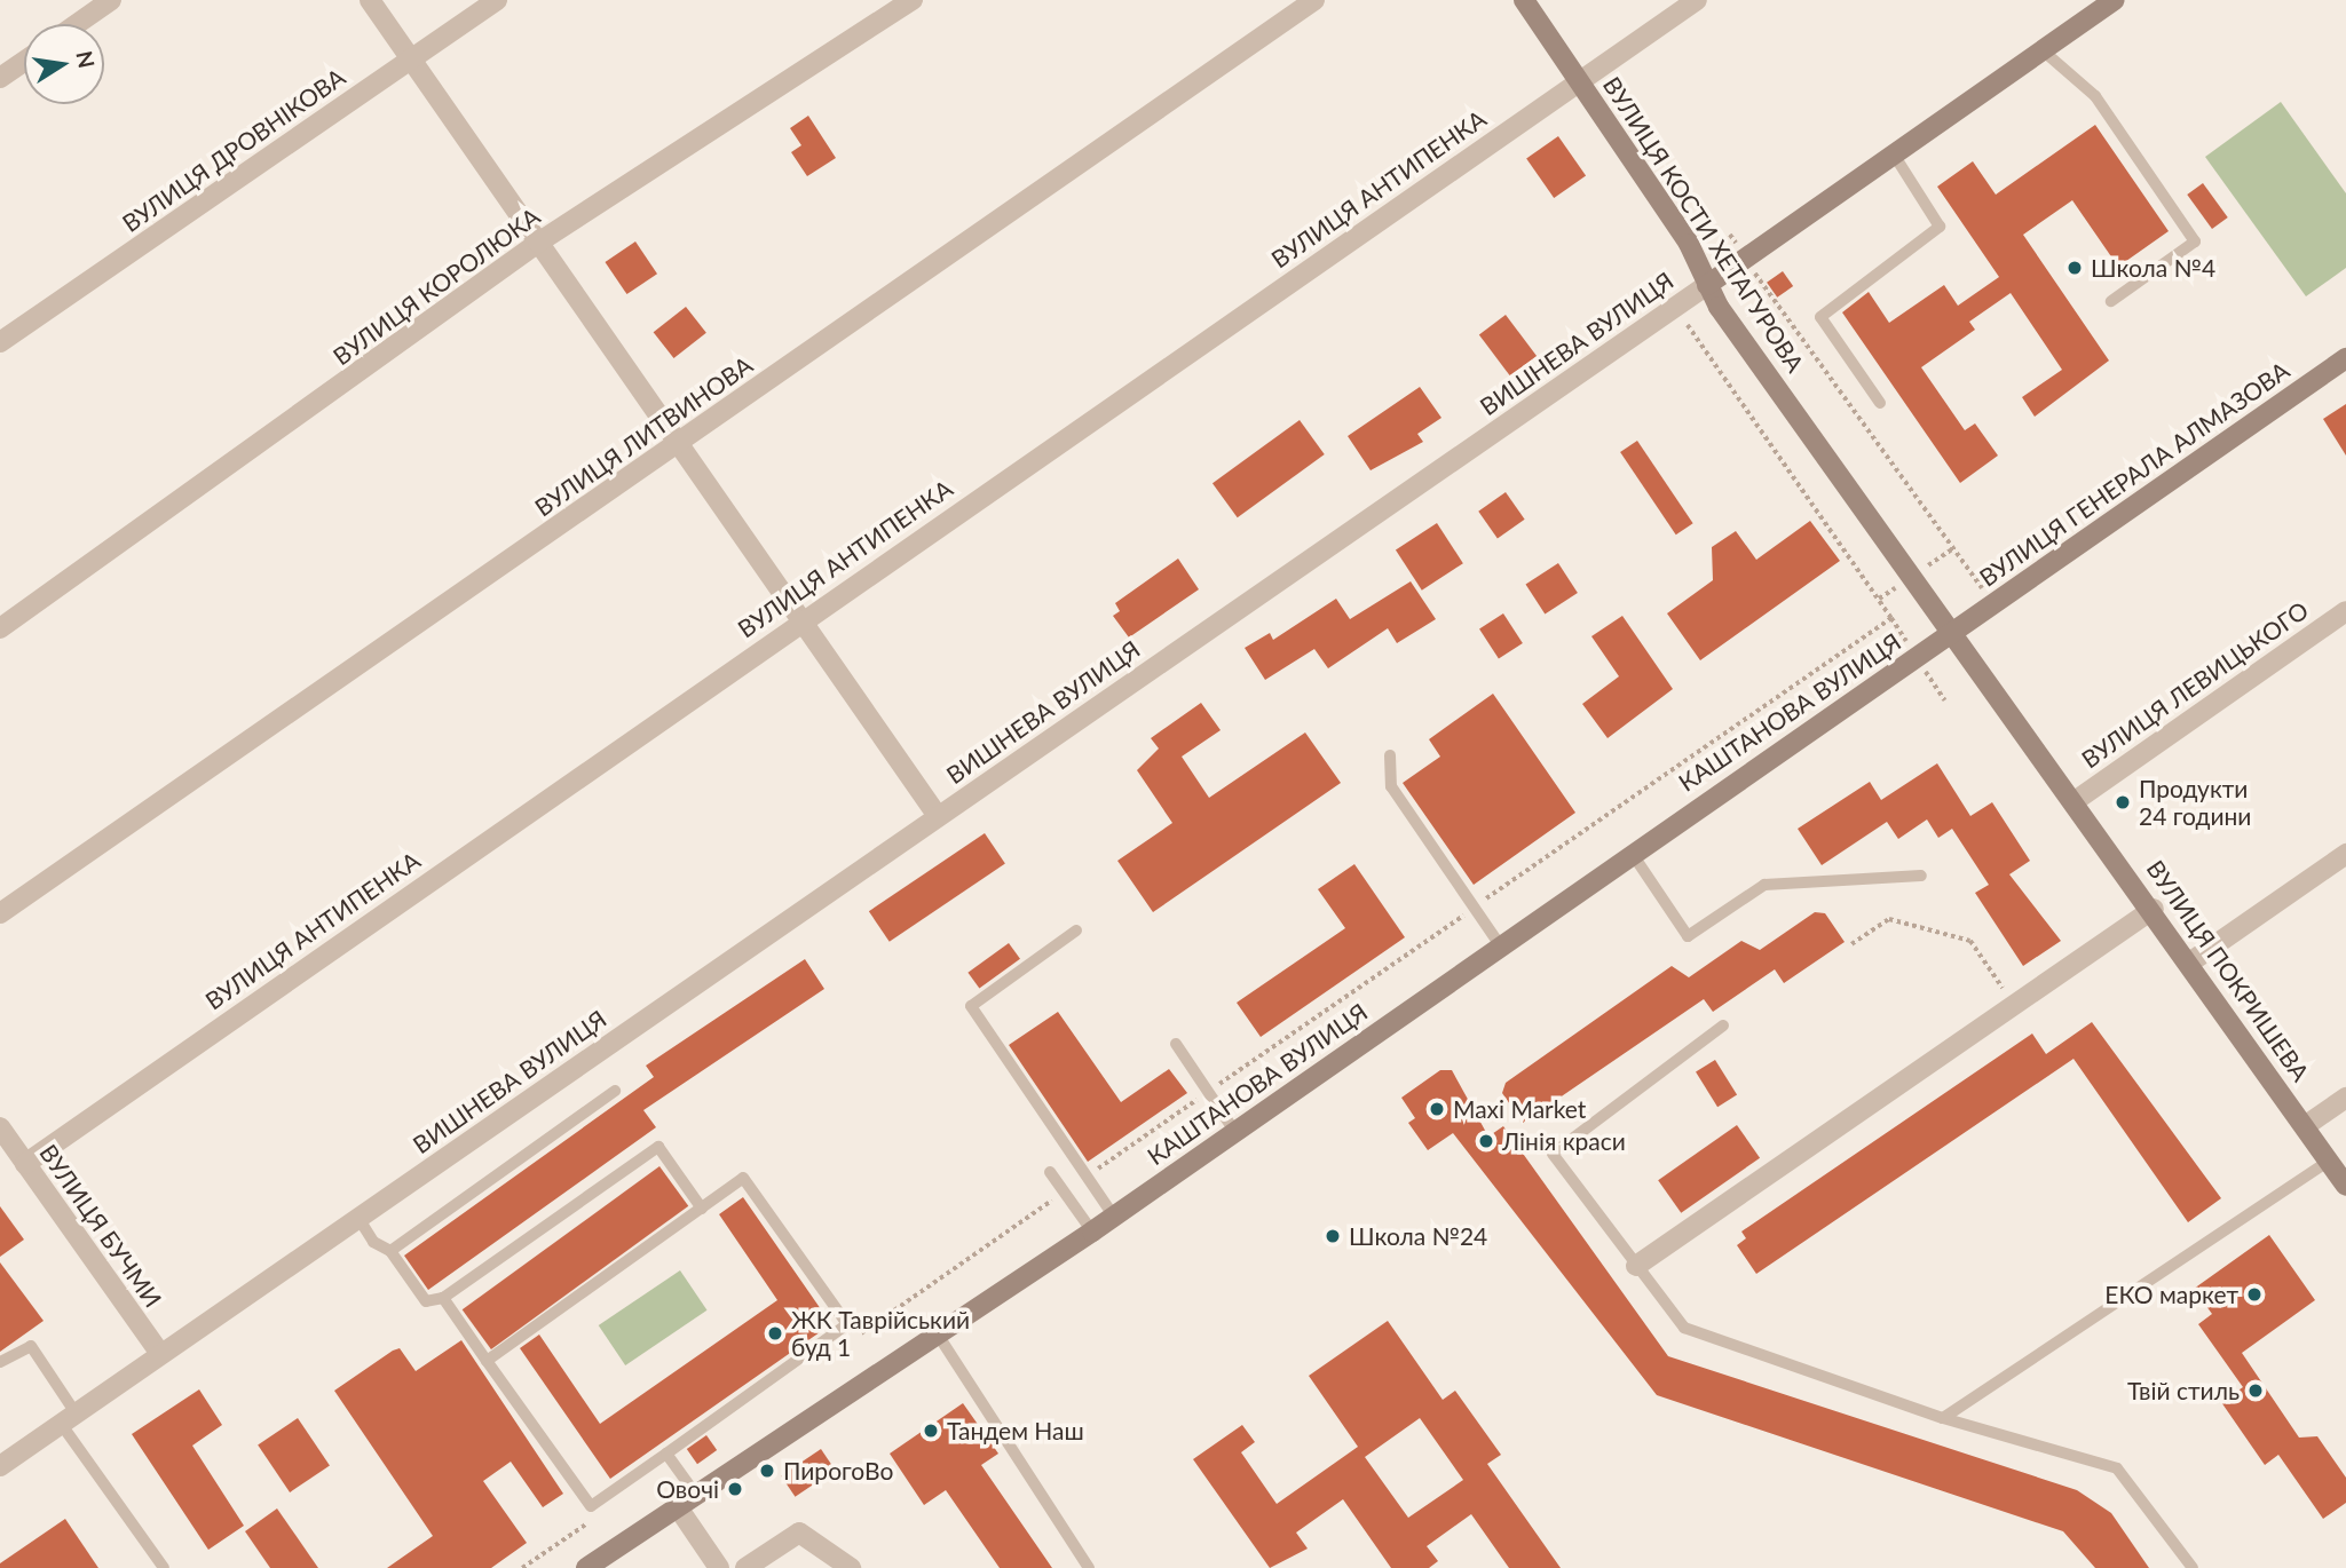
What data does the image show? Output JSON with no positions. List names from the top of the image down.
{
  "streets": {
    "street": [
      "ВУЛИЦЯ ДРОВНІКОВА",
      "ВУЛИЦЯ АНТИПЕНКА",
      "ВУЛИЦЯ КОСТИ ХЕТАГУРОВА",
      "ВУЛИЦЯ КОРОЛЮКА",
      "ВИШНЕВА ВУЛИЦЯ",
      "ВУЛИЦЯ ЛИТВИНОВА",
      "ВУЛИЦЯ ГЕНЕРАЛА АЛМАЗОВА",
      "ВУЛИЦЯ ЛЕВИЦЬКОГО",
      "КАШТАНОВА ВУЛИЦЯ",
      "ВУЛИЦЯ ПОКРИШЕВА",
      "ВУЛИЦЯ БУЧМИ"
    ]
  },
  "crossings": [
    ["ВУЛИЦЯ АНТИПЕНКА", "ВУЛИЦЯ КОСТИ ХЕТАГУРОВА"],
    ["ВУЛИЦЯ АНТИПЕНКА", "ВУЛИЦЯ БУЧМИ"],
    ["ВУЛИЦЯ КОСТИ ХЕТАГУРОВА", "ВИШНЕВА ВУЛИЦЯ"],
    ["ВУЛИЦЯ КОСТИ ХЕТАГУРОВА", "ВУЛИЦЯ ГЕНЕРАЛА АЛМАЗОВА"],
    ["ВУЛИЦЯ КОСТИ ХЕТАГУРОВА", "КАШТАНОВА ВУЛИЦЯ"],
    ["ВУЛИЦЯ КОСТИ ХЕТАГУРОВА", "ВУЛИЦЯ ПОКРИШЕВА"],
    ["ВИШНЕВА ВУЛИЦЯ", "ВУЛИЦЯ БУЧМИ"],
    ["ВУЛИЦЯ ГЕНЕРАЛА АЛМАЗОВА", "КАШТАНОВА ВУЛИЦЯ"],
    ["ВУЛИЦЯ ГЕНЕРАЛА АЛМАЗОВА", "ВУЛИЦЯ ПОКРИШЕВА"],
    ["ВУЛИЦЯ ЛЕВИЦЬКОГО", "ВУЛИЦЯ ПОКРИШЕВА"],
    ["КАШТАНОВА ВУЛИЦЯ", "ВУЛИЦЯ ПОКРИШЕВА"]
  ],
  "places": [
    "Школа №4",
    "Продукти 24 години",
    "Maxi Market",
    "Лінія краси",
    "Школа №24",
    "ЕКО маркет",
    "ЖК Таврійський буд 1",
    "Твій стиль",
    "Тандем Наш",
    "ПирогоВо",
    "Овочі"
  ],
  "north": "right"
}
